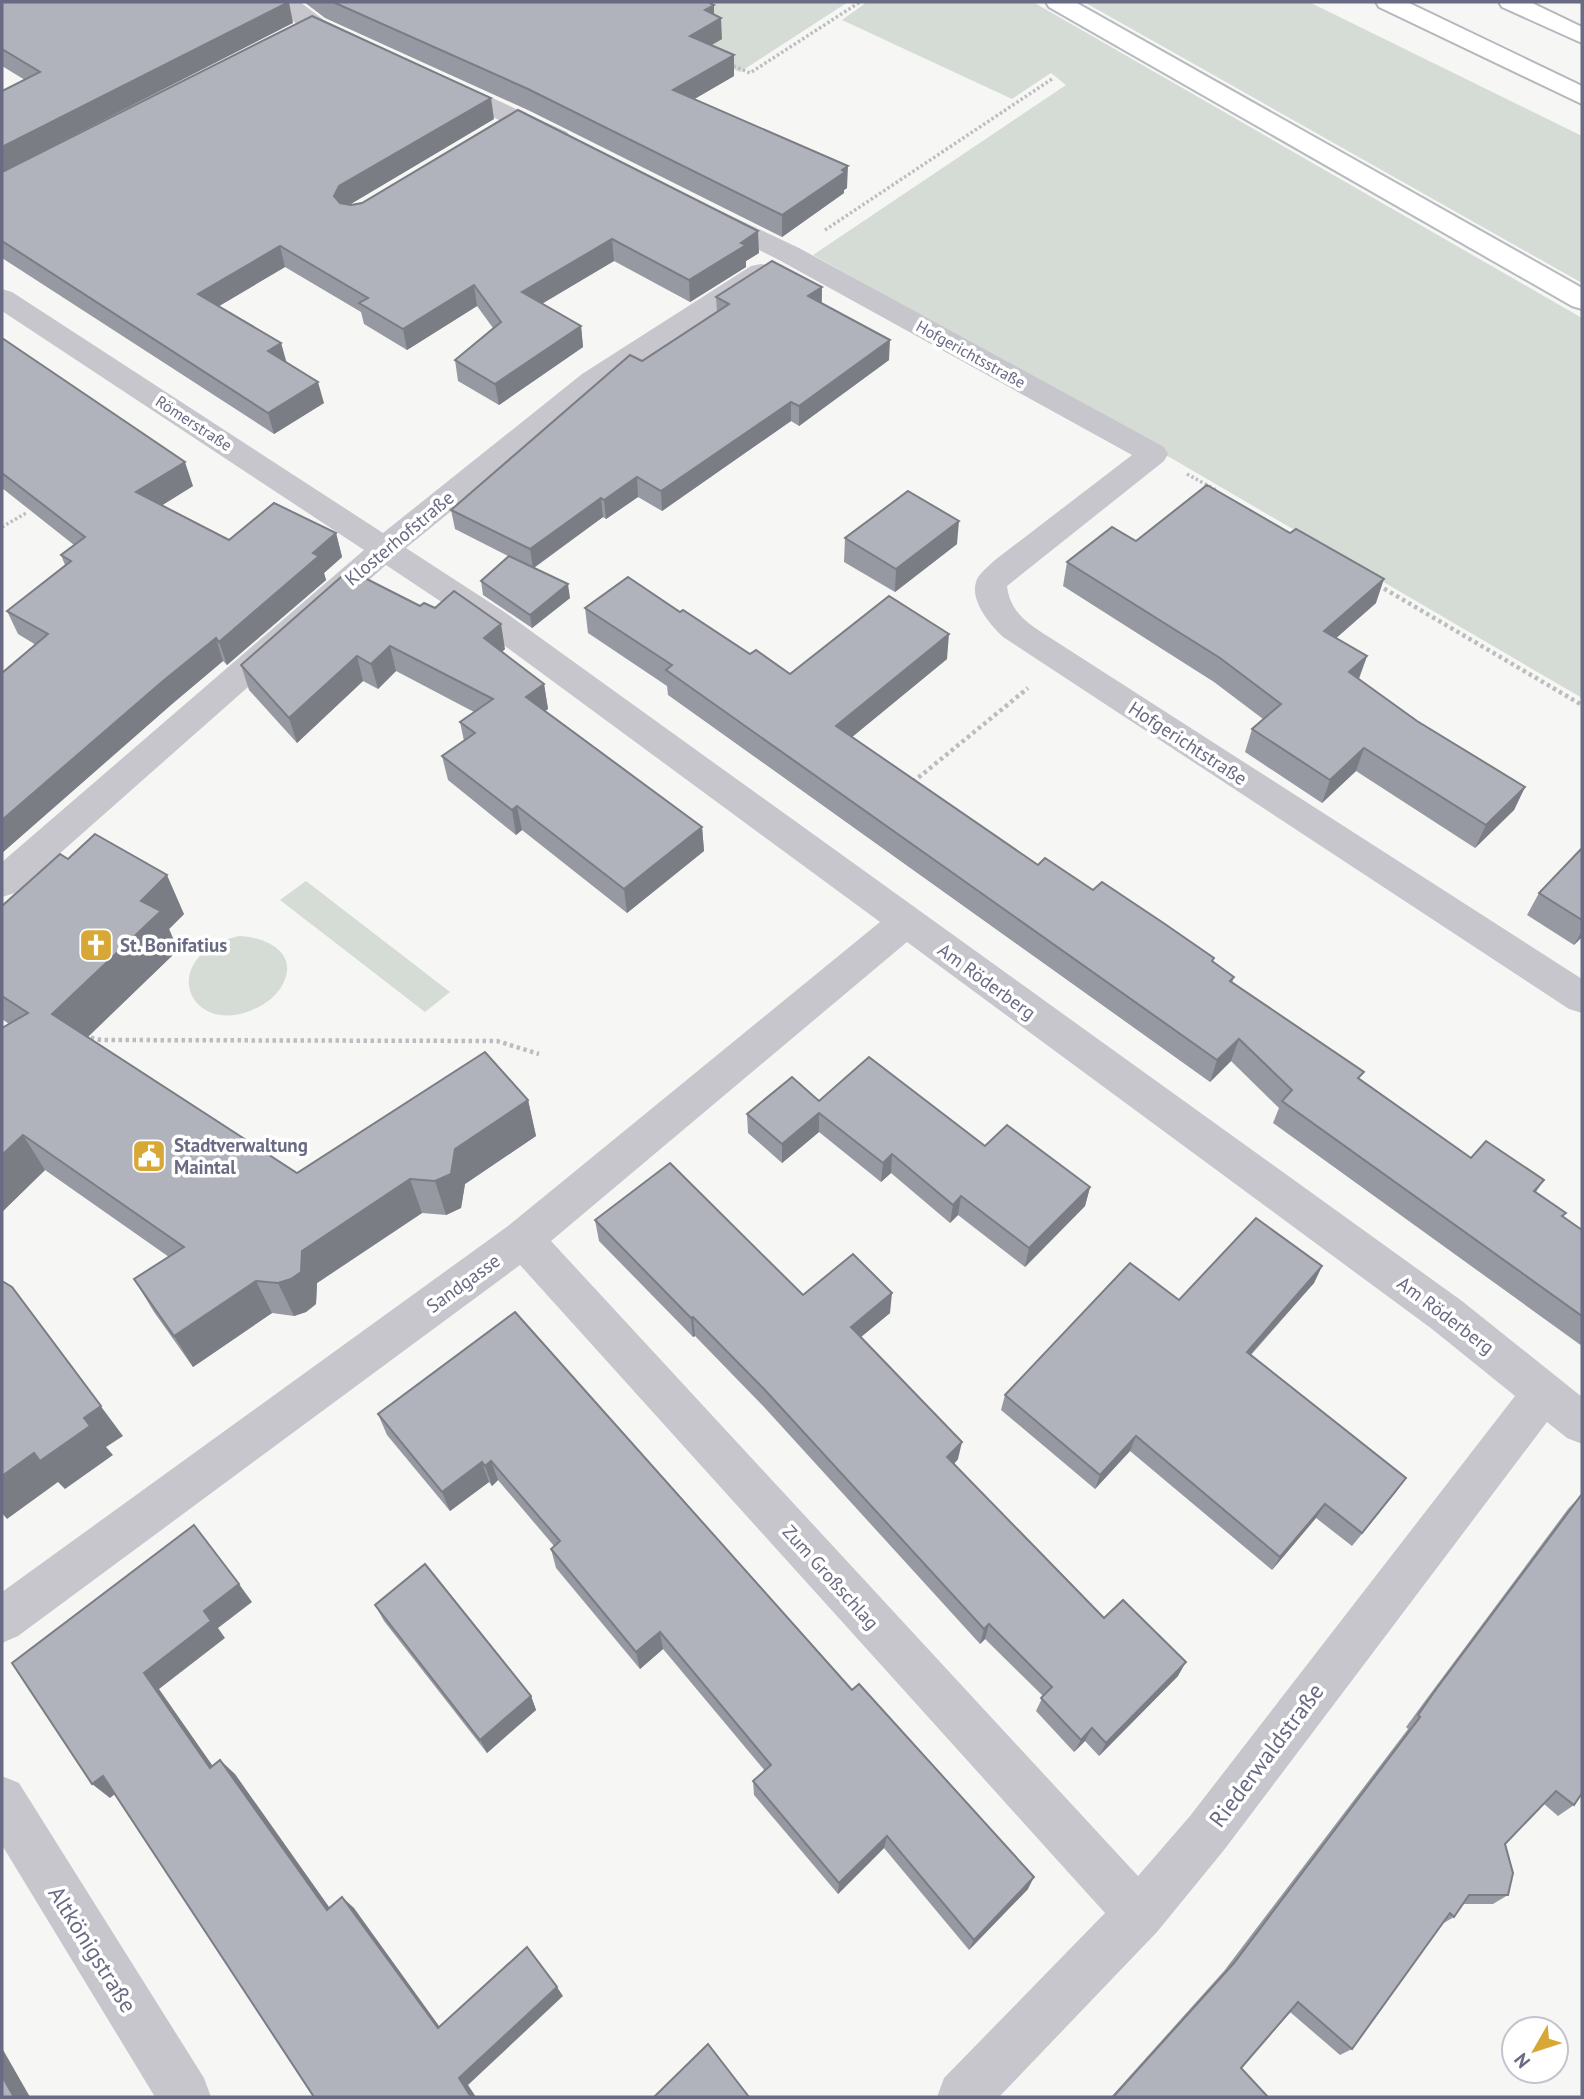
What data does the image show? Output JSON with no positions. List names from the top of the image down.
{
  "streets": {
    "street": [
      "Hofgerichtsstraße",
      "Römerstraße",
      "Klosterhofstraße",
      "Hofgerichtstraße",
      "Am Röderberg",
      "Sandgasse",
      "Zum Großschlag",
      "Riederwaldstraße",
      "Altkönigstraße"
    ]
  },
  "crossings": [
    ["Hofgerichtsstraße", "Klosterhofstraße"],
    ["Hofgerichtsstraße", "Hofgerichtstraße"],
    ["Römerstraße", "Klosterhofstraße"],
    ["Römerstraße", "Am Röderberg"],
    ["Klosterhofstraße", "Am Röderberg"],
    ["Am Röderberg", "Sandgasse"],
    ["Am Röderberg", "Riederwaldstraße"],
    ["Sandgasse", "Zum Großschlag"],
    ["Zum Großschlag", "Riederwaldstraße"]
  ],
  "places": {
    "church": ["St. Bonifatius"],
    "public building": ["Stadtverwaltung Maintal"]
  },
  "north": "bottom left"
}
